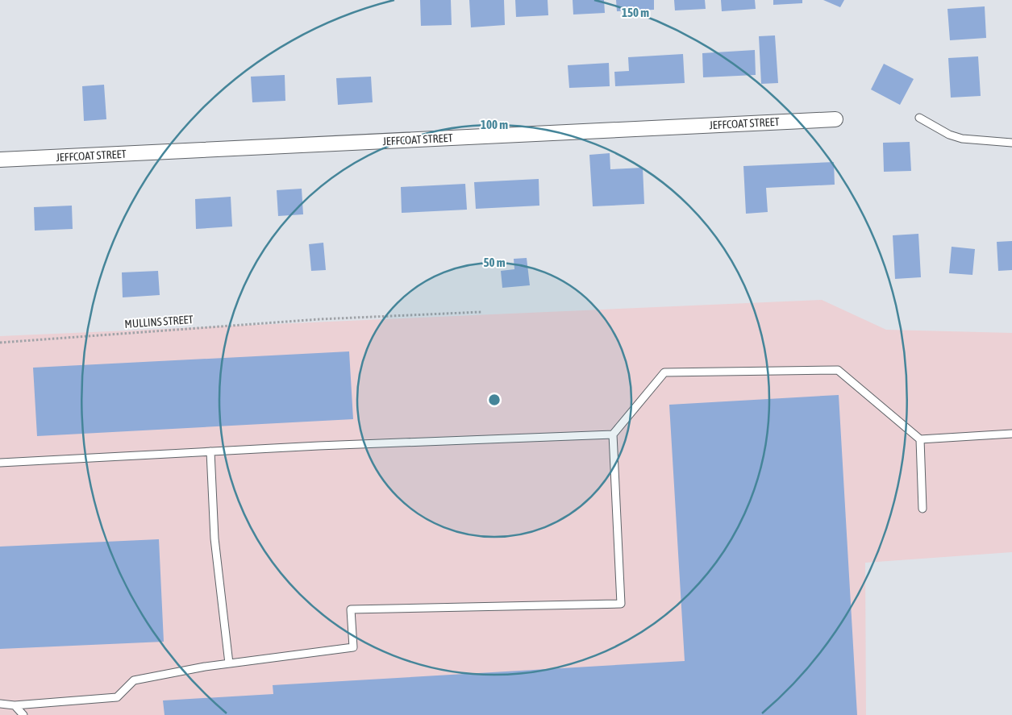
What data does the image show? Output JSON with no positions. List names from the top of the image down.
{
  "streets": {
    "street": ["JEFFCOAT STREET"],
    "path": ["MULLINS STREET"]
  },
  "rings": ["150 m", "100 m", "50 m"]
}
